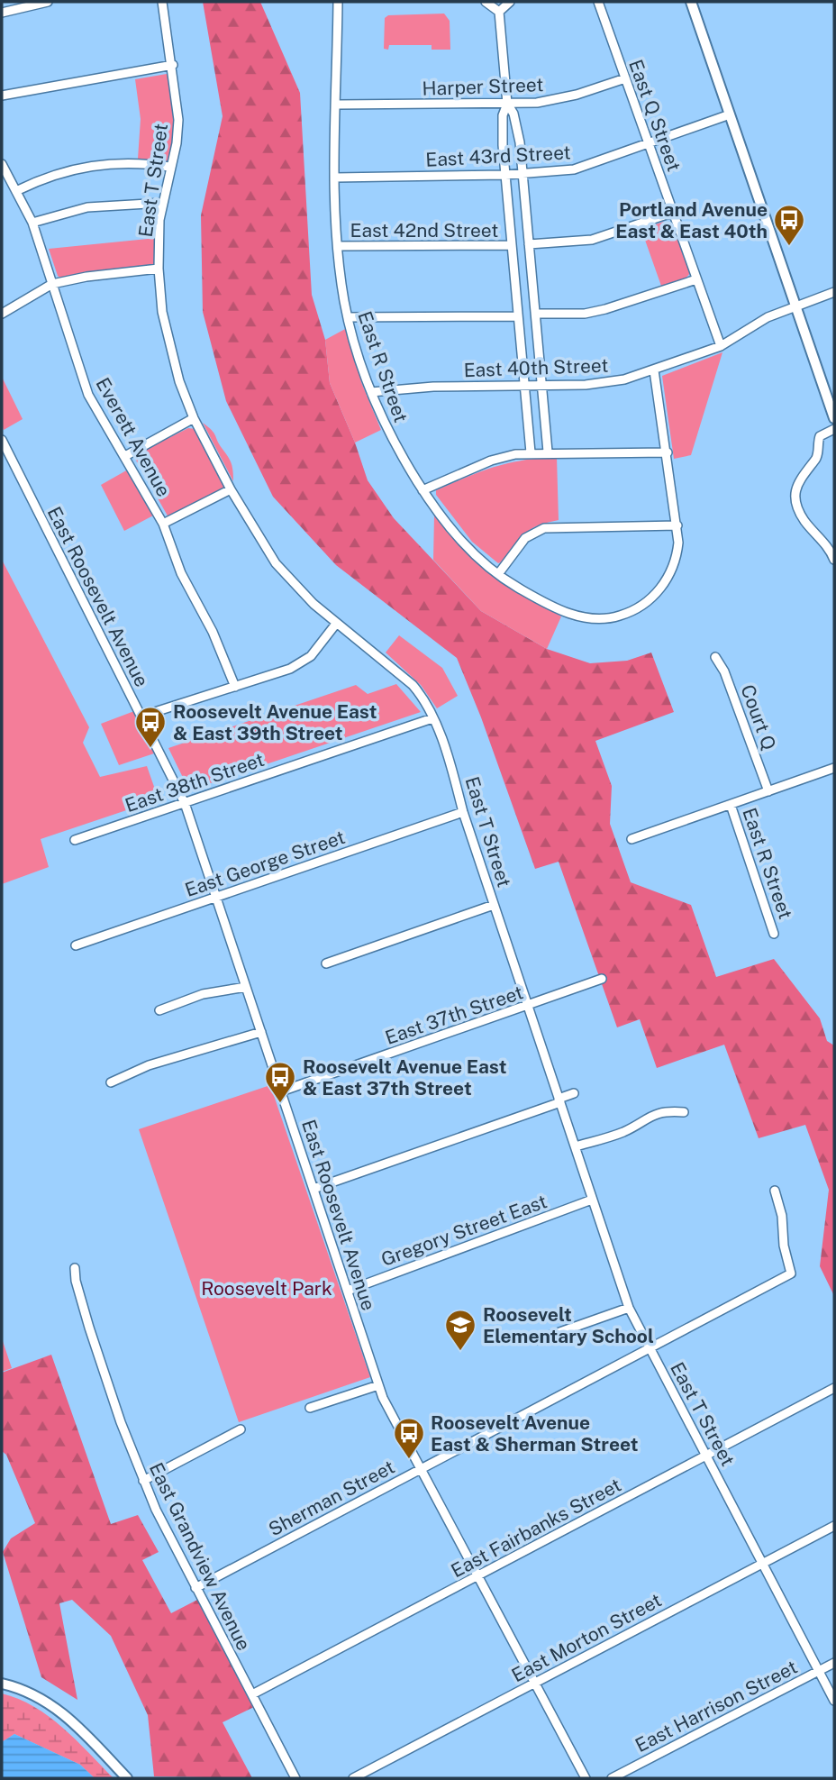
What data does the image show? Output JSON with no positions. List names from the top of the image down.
{
  "streets": {
    "street": [
      "Harper Street",
      "East Q Street",
      "East 43rd Street",
      "East T Street",
      "East 42nd Street",
      "East R Street",
      "East 40th Street",
      "Everett Avenue",
      "East Roosevelt Avenue",
      "Court Q",
      "East 38th Street",
      "East George Street",
      "East 37th Street",
      "Gregory Street East",
      "Sherman Street",
      "East Fairbanks Street",
      "East Grandview Avenue",
      "East Morton Street",
      "East Harrison Street"
    ]
  },
  "crossings": [
    ["Harper Street", "East Q Street"],
    ["Harper Street", "East R Street"],
    ["East Q Street", "East 43rd Street"],
    ["East Q Street", "East 40th Street"],
    ["East 43rd Street", "East R Street"],
    ["East T Street", "East 38th Street"],
    ["East T Street", "East George Street"],
    ["East T Street", "East 37th Street"],
    ["East T Street", "Gregory Street East"],
    ["East T Street", "Sherman Street"],
    ["East T Street", "East Fairbanks Street"],
    ["East T Street", "East Morton Street"],
    ["East T Street", "East Harrison Street"],
    ["East 42nd Street", "East R Street"],
    ["East R Street", "East 40th Street"],
    ["East Roosevelt Avenue", "East 38th Street"],
    ["East Roosevelt Avenue", "East George Street"],
    ["East Roosevelt Avenue", "East 37th Street"],
    ["East Roosevelt Avenue", "Gregory Street East"],
    ["East Roosevelt Avenue", "Sherman Street"],
    ["East Roosevelt Avenue", "East Fairbanks Street"],
    ["East Roosevelt Avenue", "East Morton Street"],
    ["Sherman Street", "East Grandview Avenue"],
    ["East Fairbanks Street", "East Grandview Avenue"]
  ],
  "parks": ["Roosevelt Park"],
  "places": {
    "bus stop": [
      "Portland Avenue East & East 40th",
      "Roosevelt Avenue East & East 39th Street",
      "Roosevelt Avenue East & East 37th Street",
      "Roosevelt Avenue East & Sherman Street"
    ],
    "school or university": ["Roosevelt Elementary School"]
  }
}
